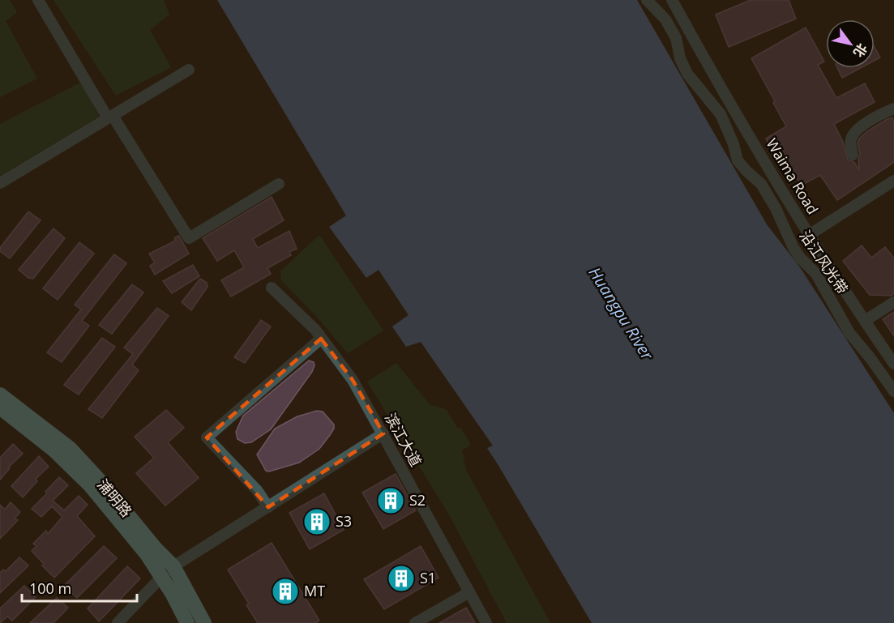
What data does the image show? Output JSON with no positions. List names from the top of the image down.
{
  "streets": {
    "main road": ["浦明路"],
    "street": ["Waima Road", "沿江风光带", "滨江大道"]
  },
  "water": ["Huangpu River"],
  "places": {
    "building": [
      "S2",
      "S3",
      "S1",
      "MT"
    ]
  },
  "scale_bar": "100 m",
  "north": "bottom right"
}
